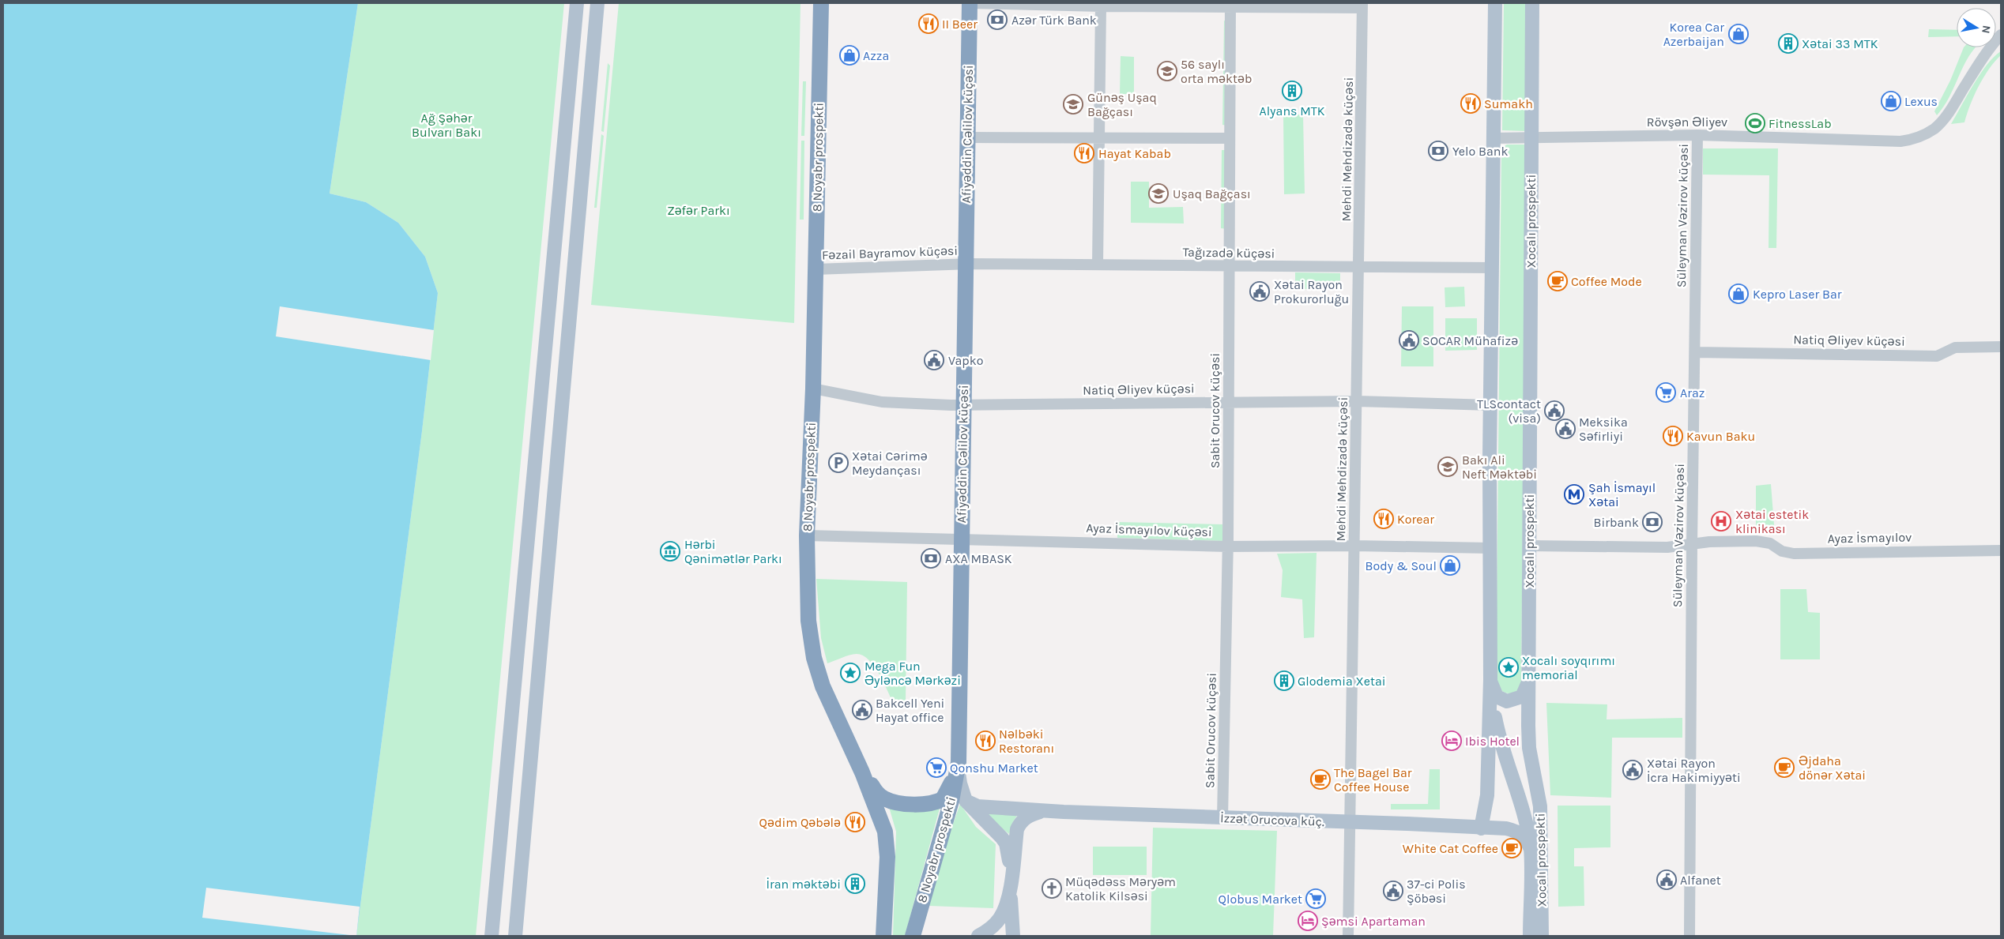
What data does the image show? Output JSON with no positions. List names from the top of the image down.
{
  "streets": {
    "highway": ["Afiyəddin Cəlilov küçəsi", "8 Noyabr prospekti"],
    "main road": ["Xocalı prospekti", "İzzət Orucova küç."],
    "street": [
      "Rövşən Əliyev",
      "Mehdi Mehdizadə küçəsi",
      "Süleyman Vəzirov küçəsi",
      "Fəzail Bayramov küçəsi",
      "Tağızadə küçəsi",
      "Natiq Əliyev küçəsi",
      "Sabit Orucov küçəsi",
      "Ayaz İsmayılov küçəsi",
      "Ayaz İsmayılov"
    ]
  },
  "crossings": [
    ["Rövşən Əliyev", "Süleyman Vəzirov küçəsi"],
    ["Rövşən Əliyev", "Xocalı prospekti"],
    ["Afiyəddin Cəlilov küçəsi", "8 Noyabr prospekti"],
    ["Afiyəddin Cəlilov küçəsi", "Fəzail Bayramov küçəsi"],
    ["Afiyəddin Cəlilov küçəsi", "Tağızadə küçəsi"],
    ["Afiyəddin Cəlilov küçəsi", "Natiq Əliyev küçəsi"],
    ["Afiyəddin Cəlilov küçəsi", "Ayaz İsmayılov küçəsi"],
    ["Mehdi Mehdizadə küçəsi", "Tağızadə küçəsi"],
    ["Mehdi Mehdizadə küçəsi", "Natiq Əliyev küçəsi"],
    ["Mehdi Mehdizadə küçəsi", "Ayaz İsmayılov küçəsi"],
    ["Mehdi Mehdizadə küçəsi", "İzzət Orucova küç."],
    ["8 Noyabr prospekti", "Fəzail Bayramov küçəsi"],
    ["8 Noyabr prospekti", "Natiq Əliyev küçəsi"],
    ["8 Noyabr prospekti", "Ayaz İsmayılov küçəsi"],
    ["Süleyman Vəzirov küçəsi", "Natiq Əliyev küçəsi"],
    ["Süleyman Vəzirov küçəsi", "Ayaz İsmayılov"],
    ["Xocalı prospekti", "Tağızadə küçəsi"],
    ["Xocalı prospekti", "Natiq Əliyev küçəsi"],
    ["Xocalı prospekti", "Ayaz İsmayılov küçəsi"],
    ["Xocalı prospekti", "Ayaz İsmayılov"],
    ["Xocalı prospekti", "İzzət Orucova küç."],
    ["Fəzail Bayramov küçəsi", "Tağızadə küçəsi"],
    ["Tağızadə küçəsi", "Sabit Orucov küçəsi"],
    ["Natiq Əliyev küçəsi", "Sabit Orucov küçəsi"],
    ["Sabit Orucov küçəsi", "Ayaz İsmayılov küçəsi"],
    ["Sabit Orucov küçəsi", "İzzət Orucova küç."]
  ],
  "parks": ["Ağ Şəhər Bulvarı Bakı", "Zəfər Parkı"],
  "places": {
    "bank": [
      "Azәr Türk Bank",
      "Yelo Bank",
      "Birbank",
      "AXA MBASK"
    ],
    "restaurant": [
      "II Beer",
      "Sumakh",
      "Hayat Kabab",
      "Kavun Baku",
      "Korear",
      "Nəlbəki Restoranı",
      "Qədim Qəbələ"
    ],
    "shop": [
      "Korea Car Azerbaijan",
      "Azza",
      "Lexus",
      "Kepro Laser Bar",
      "Body & Soul"
    ],
    "building": [
      "Xətai 33 MTK",
      "Alyans MTK",
      "Glodemia Xetai",
      "İran məktəbi"
    ],
    "school or university": [
      "56 saylı orta məktəb",
      "Günəş Uşaq Bağçası",
      "Uşaq Bağçası",
      "Bakı Ali Neft Məktəbi"
    ],
    "sports": ["FitnessLab"],
    "cafe": [
      "Coffee Mode",
      "Əjdaha dönər Xətai",
      "The Bagel Bar Coffee House",
      "White Cat Coffee"
    ],
    "public building": [
      "Xətai Rayon Prokurorluğu",
      "SOCAR Mühafizə",
      "Vapko",
      "TLScontact (visa)",
      "Meksika Səfirliyi",
      "Bakcell Yeni Hayat office",
      "Xətai Rayon İcra Hakimiyyəti",
      "Alfanet",
      "37-ci Polis Şöbəsi"
    ],
    "supermarket": ["Araz", "Qonshu Market", "Qlobus Market"],
    "parking": ["Xətai Cərimə Meydançası"],
    "metro station": ["Şah İsmayıl Xətai"],
    "hospital": ["Xətai estetik klinikası"],
    "museum": ["Hərbi Qənimətlər Parkı"],
    "place": ["Xocalı soyqırımı memorial", "Mega Fun Əyləncə Mərkəzi"],
    "hotel": ["Ibis Hotel", "Şəmsi Apartaman"],
    "church": ["Müqədəss Məryəm Katolik Kilsəsi"]
  },
  "north": "right"
}
